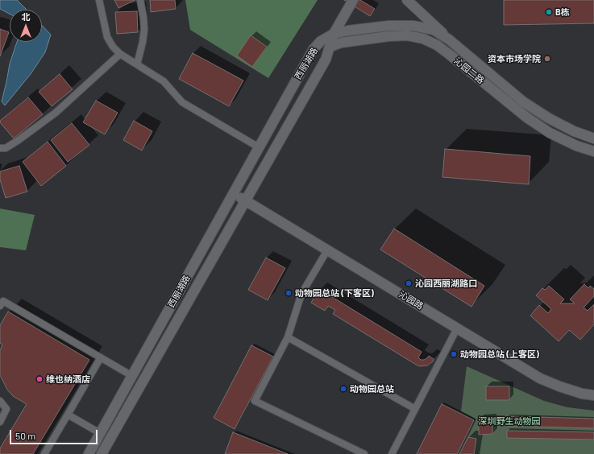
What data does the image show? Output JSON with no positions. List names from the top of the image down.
{
  "streets": {
    "street": ["西丽湖路", "沁园二路", "沁园路"]
  },
  "crossings": [
    ["西丽湖路", "沁园二路"],
    ["西丽湖路", "沁园路"]
  ],
  "parks": ["深圳野生动物园"],
  "places": [
    "B栋",
    "资本市场学院",
    "沁园西丽湖路口",
    "动物园总站 (下客区)",
    "动物园总站 (上客区)",
    "维也纳酒店",
    "动物园总站"
  ],
  "scale_bar": "50 m",
  "north": "top"
}
